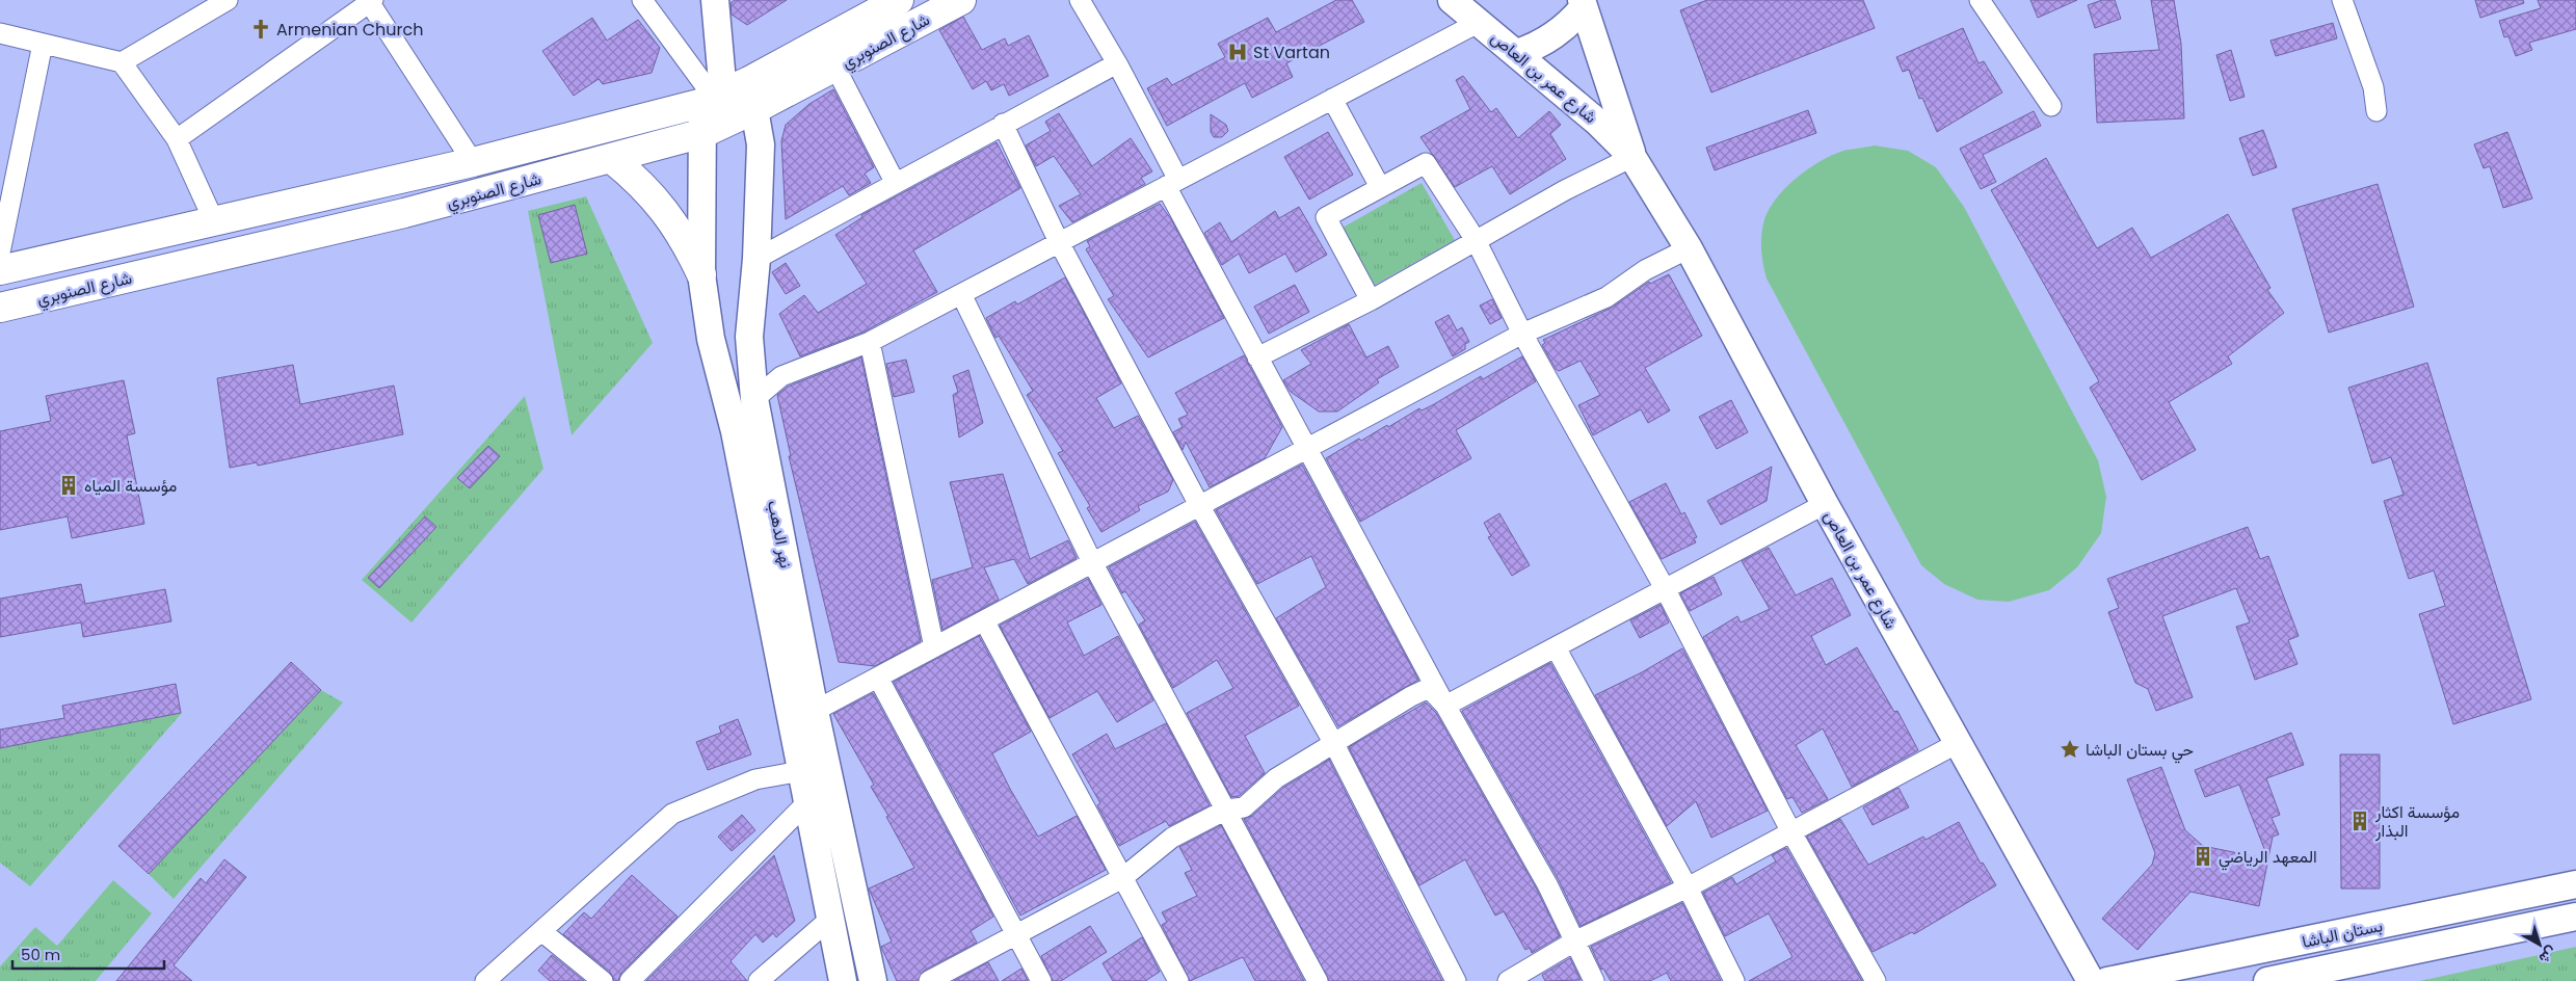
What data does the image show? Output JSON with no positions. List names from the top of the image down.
{
  "streets": {
    "main road": ["شارع الصنوبري"],
    "street": ["شارع عمر بن العاص", "نهر الدهب", "بستان الباشا"]
  },
  "crossings": [
    ["شارع الصنوبري", "نهر الدهب"]
  ],
  "places": {
    "church": ["Armenian Church"],
    "hospital": ["St Vartan"],
    "building": ["مؤسسة المياه", "مؤسسة اكثار البذار", "المعهد الرياضي"],
    "place": ["حي بستان الباشا"]
  },
  "scale_bar": "50 m",
  "north": "bottom right"
}
